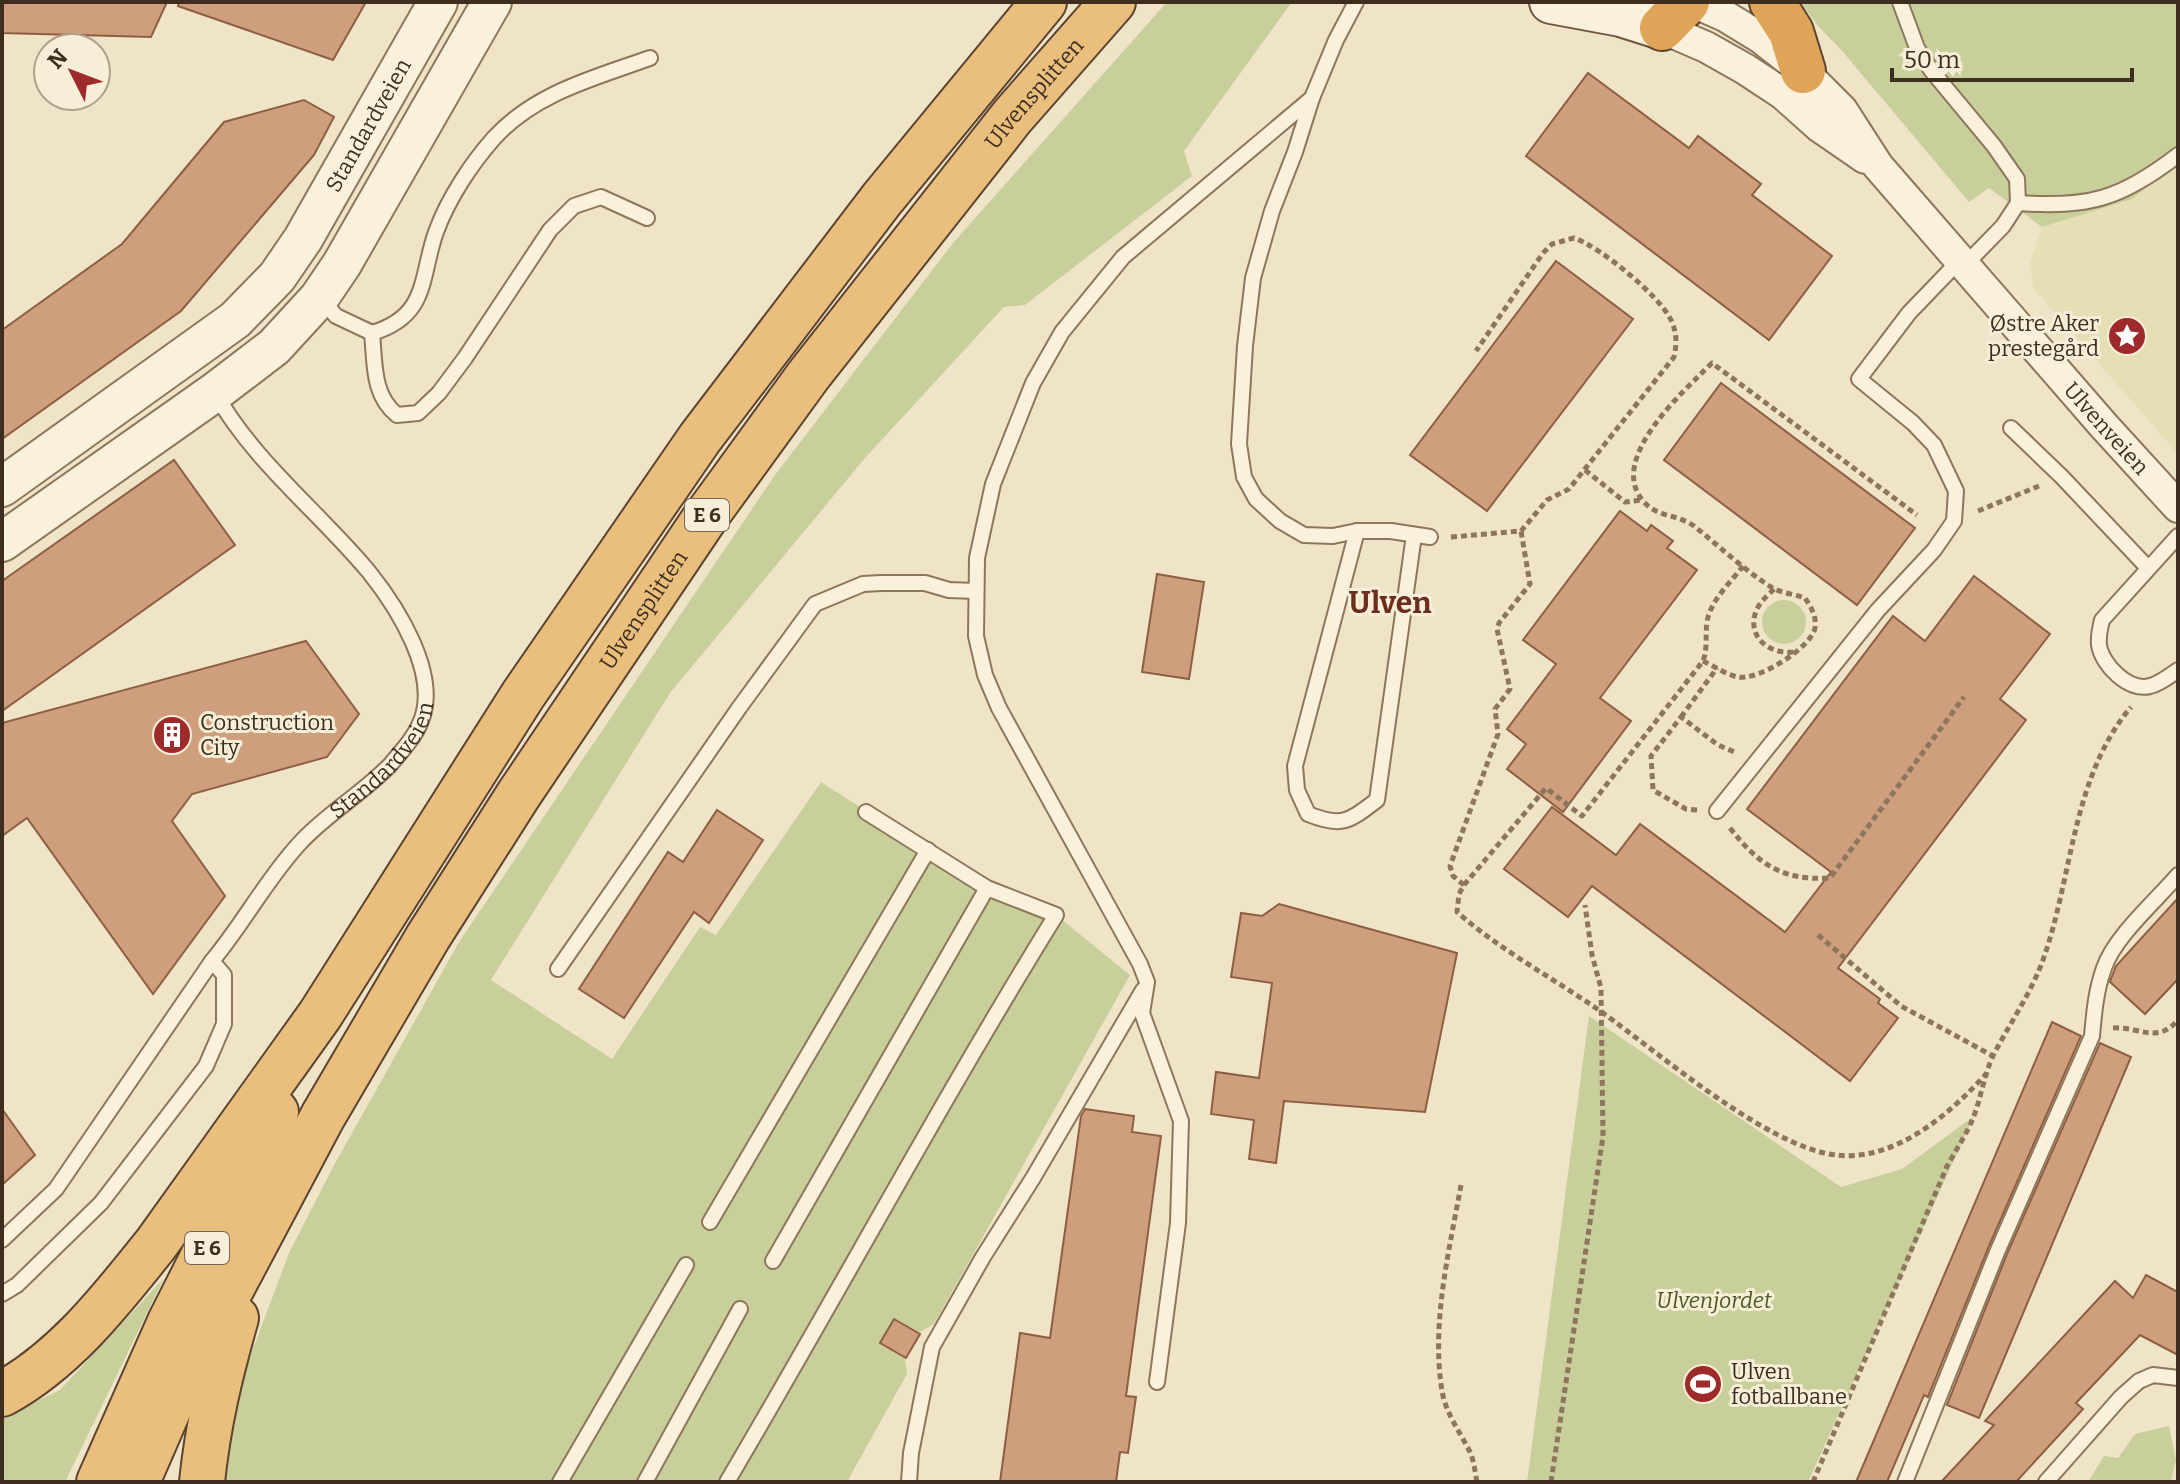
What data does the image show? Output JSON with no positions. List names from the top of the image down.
{
  "streets": {
    "highway": ["Ulvensplitten", "E 6"],
    "main road": ["Ulvenveien"],
    "street": ["Standardveien"]
  },
  "crossings": [
    ["Ulvensplitten", "E 6"]
  ],
  "districts": ["Ulven"],
  "parks": ["Ulvenjordet"],
  "places": {
    "place": ["Østre Aker prestegård"],
    "building": ["Construction City"],
    "sports": ["Ulven fotballbane"]
  },
  "scale_bar": "50 m",
  "north": "top left"
}
